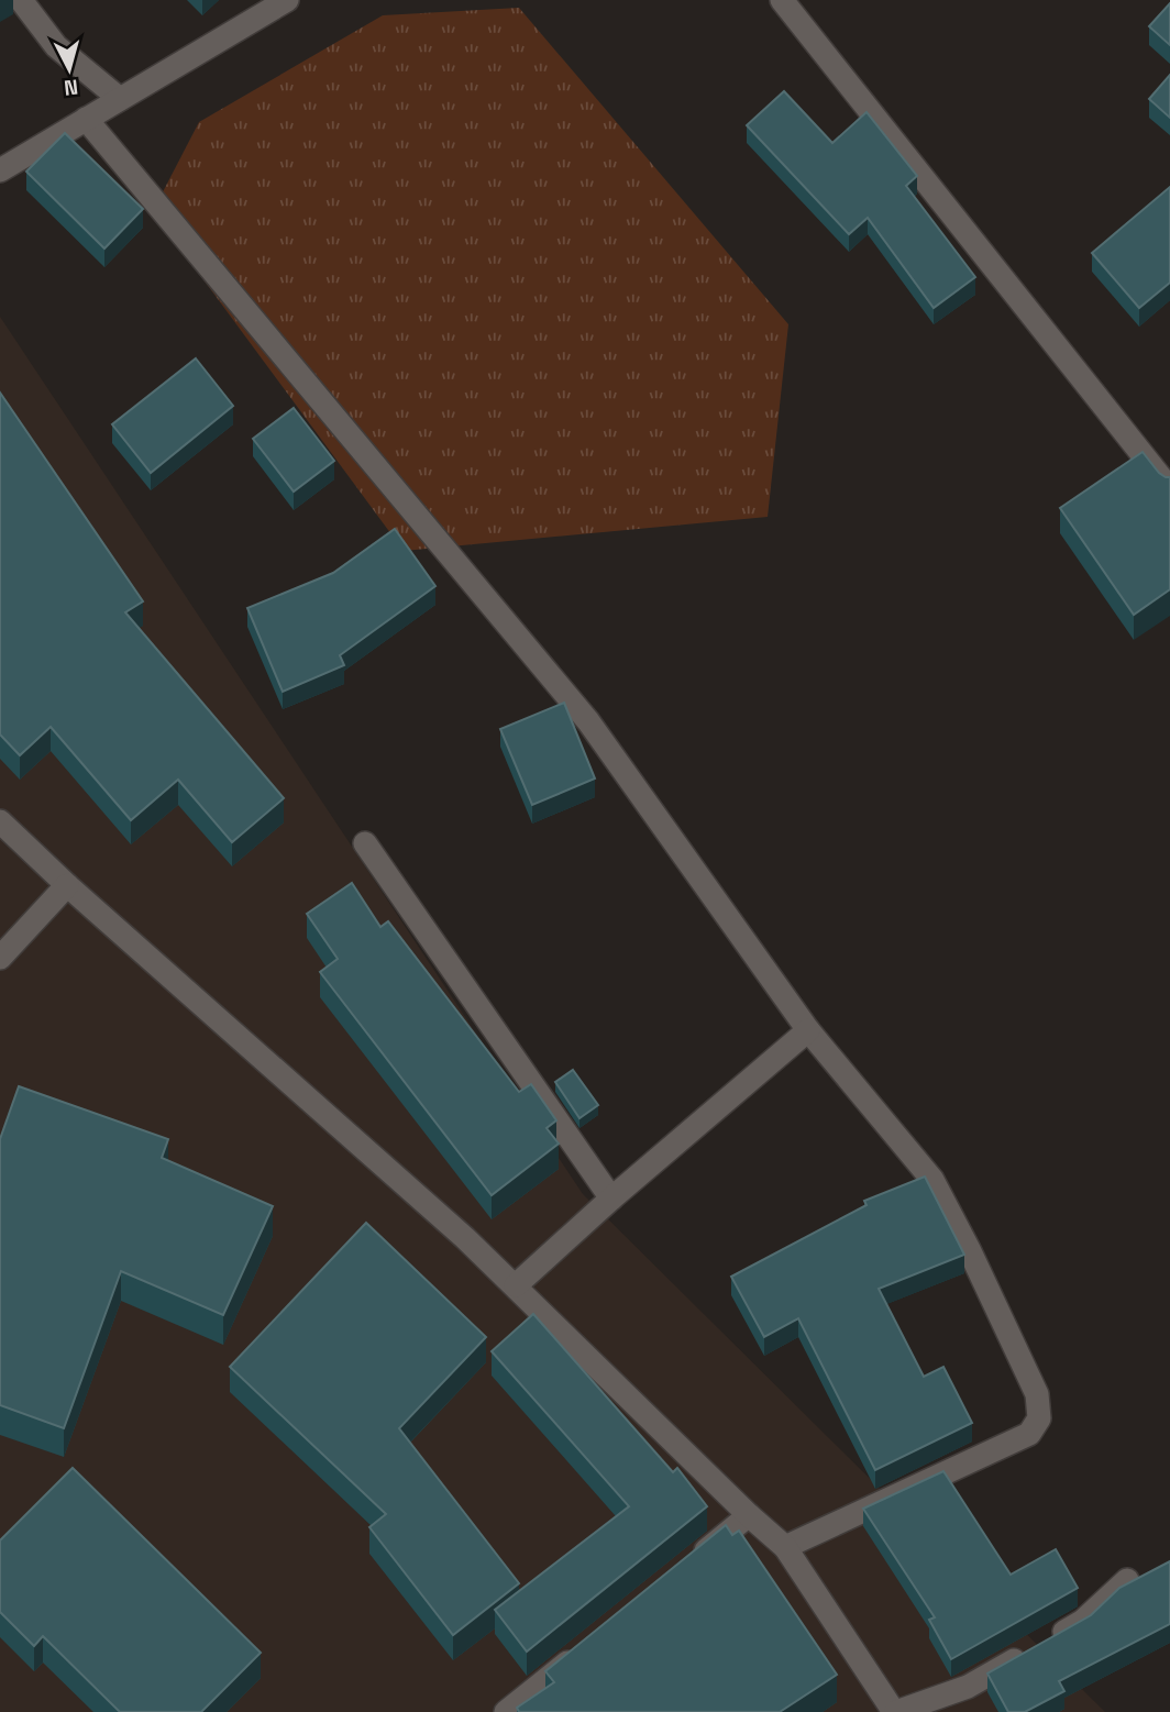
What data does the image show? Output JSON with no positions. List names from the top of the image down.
{
  "north": "bottom"
}
